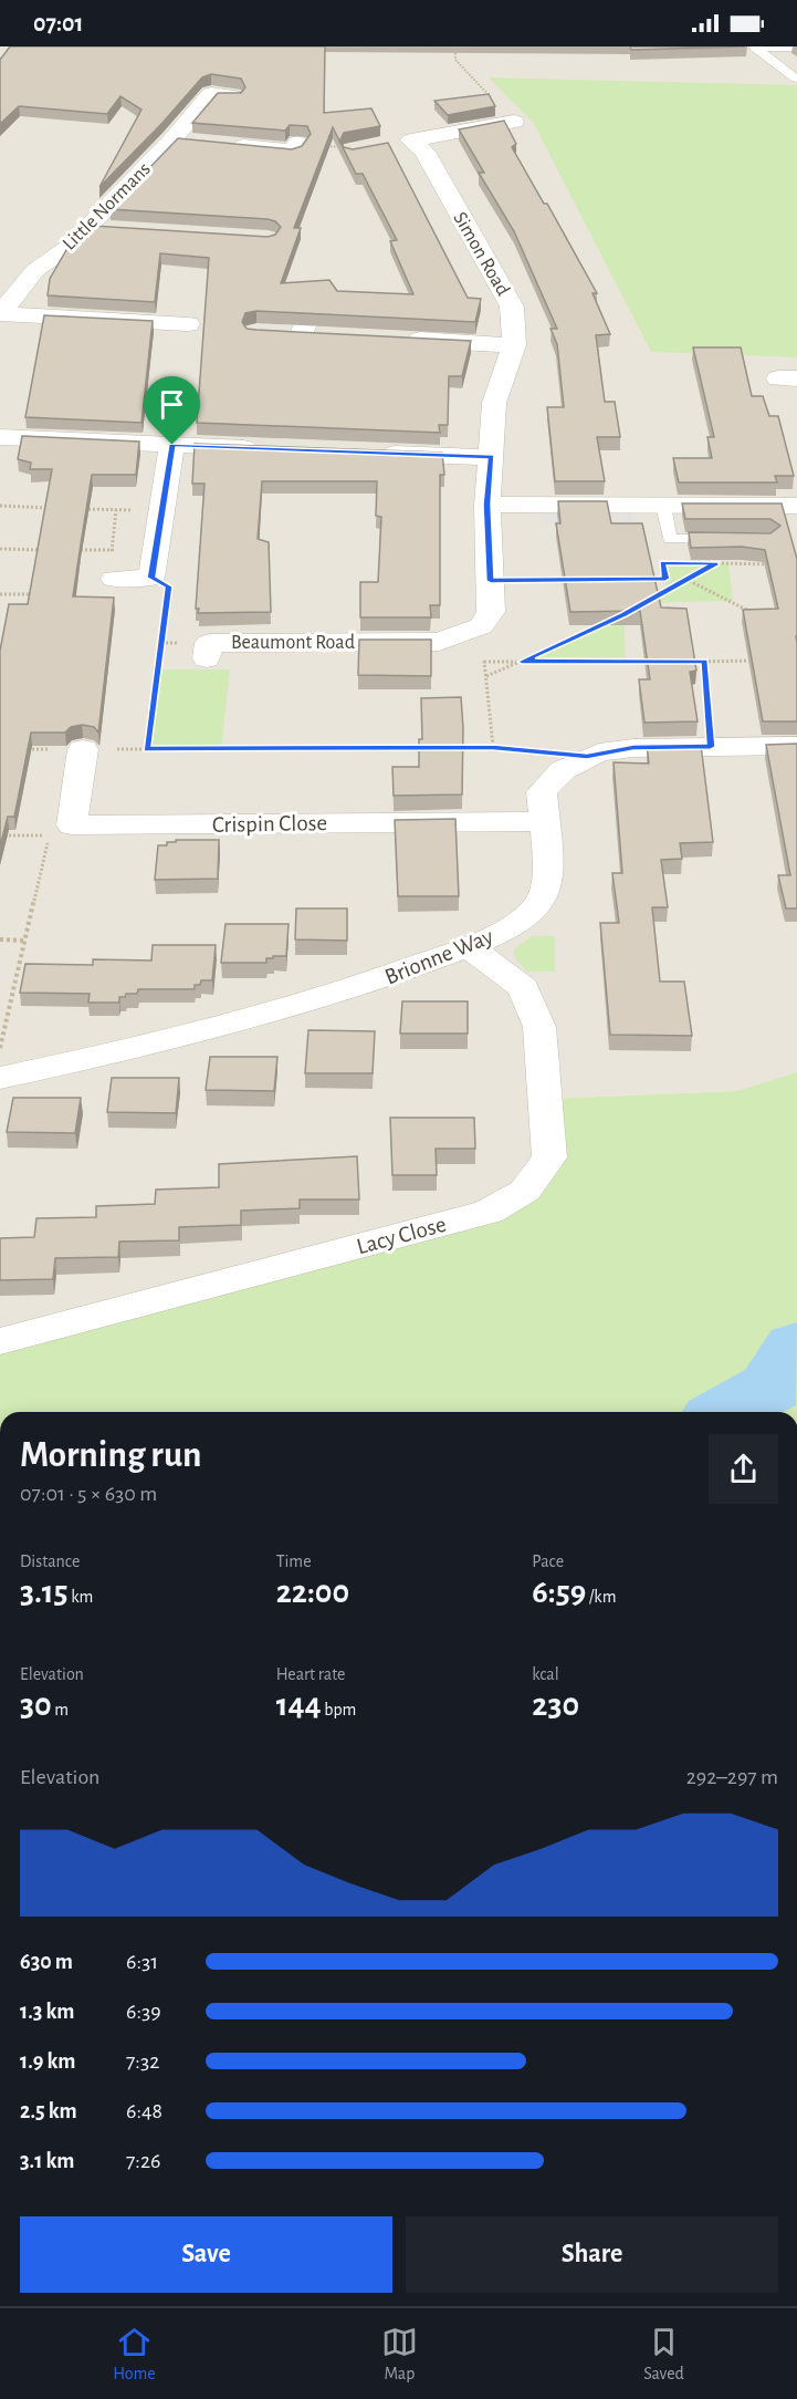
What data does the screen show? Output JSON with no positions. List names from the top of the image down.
{
  "streets": {
    "street": [
      "Little Normans",
      "Simon Road",
      "Beaumont Road",
      "Crispin Close",
      "Brionne Way",
      "Lacy Close"
    ]
  },
  "crossings": [
    ["Crispin Close", "Brionne Way"],
    ["Brionne Way", "Lacy Close"]
  ],
  "page": {
    "status": "07:01",
    "heading": ["Morning run", "07:01 · 5 × 630 m"],
    "stats": [
      ["Distance", "3.15 km"],
      ["Time", "22:00"],
      ["Pace", "6:59 /km"],
      ["Elevation", "30 m"],
      ["Heart rate", "144 bpm"],
      ["kcal", "230"]
    ],
    "chart": ["Elevation", "292–297 m"],
    "list": [
      {
        "name": "630 m",
        "note": "6:31"
      },
      {
        "name": "1.3 km",
        "note": "6:39"
      },
      {
        "name": "1.9 km",
        "note": "7:32"
      },
      {
        "name": "2.5 km",
        "note": "6:48"
      },
      {
        "name": "3.1 km",
        "note": "7:26"
      }
    ],
    "buttons": ["Save", "Share"],
    "tabs": ["Home", "Map", "Saved"]
  }
}
